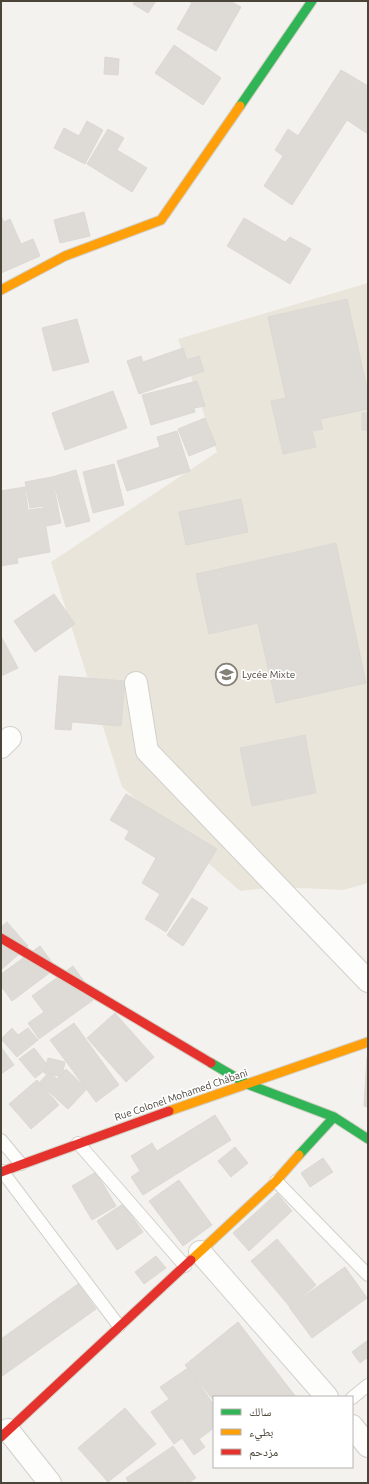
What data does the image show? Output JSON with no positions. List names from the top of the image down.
{
  "streets": {
    "street": ["Rue Colonel Mohamed Châbani"]
  },
  "places": {
    "school or university": ["Lycée Mixte"]
  },
  "legend": ["سالك", "بطيء", "مزدحم"]
}
